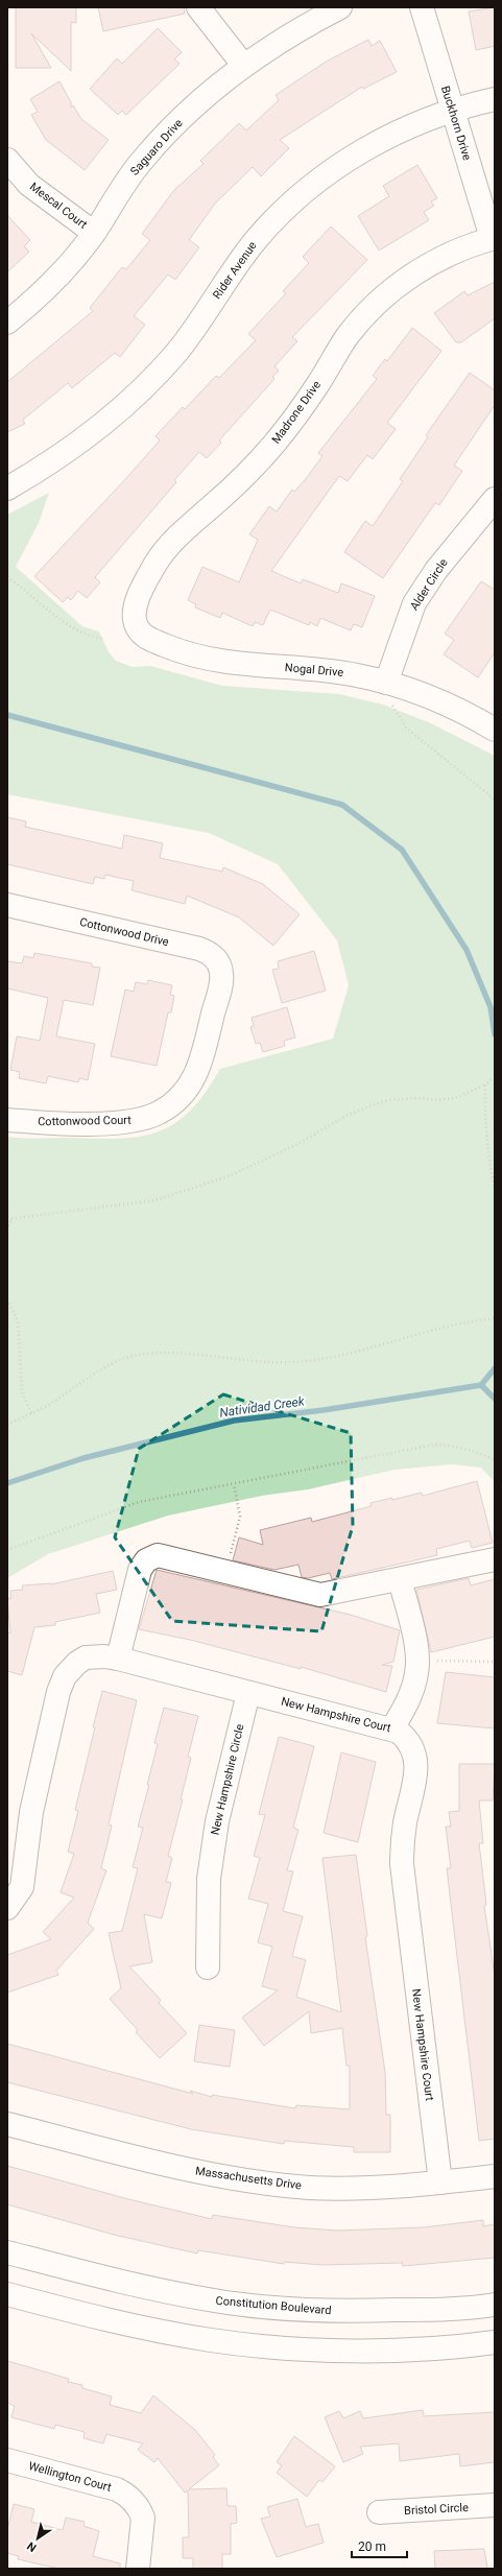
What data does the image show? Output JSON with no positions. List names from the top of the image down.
{
  "streets": {
    "street": [
      "Buckhorn Drive",
      "Saguaro Drive",
      "Mescal Court",
      "Rider Avenue",
      "Madrone Drive",
      "Alder Circle",
      "Nogal Drive",
      "Cottonwood Drive",
      "Cottonwood Court",
      "New Hampshire Court",
      "New Hampshire Circle",
      "Massachusetts Drive",
      "Constitution Boulevard",
      "Wellington Court",
      "Bristol Circle"
    ]
  },
  "crossings": [
    ["Buckhorn Drive", "Rider Avenue"],
    ["Buckhorn Drive", "Madrone Drive"],
    ["Saguaro Drive", "Mescal Court"],
    ["Madrone Drive", "Nogal Drive"],
    ["Alder Circle", "Nogal Drive"],
    ["Cottonwood Drive", "Cottonwood Court"],
    ["New Hampshire Court", "New Hampshire Circle"],
    ["New Hampshire Court", "Massachusetts Drive"]
  ],
  "water": ["Natividad Creek"],
  "scale_bar": "20 m",
  "north": "bottom left"
}
